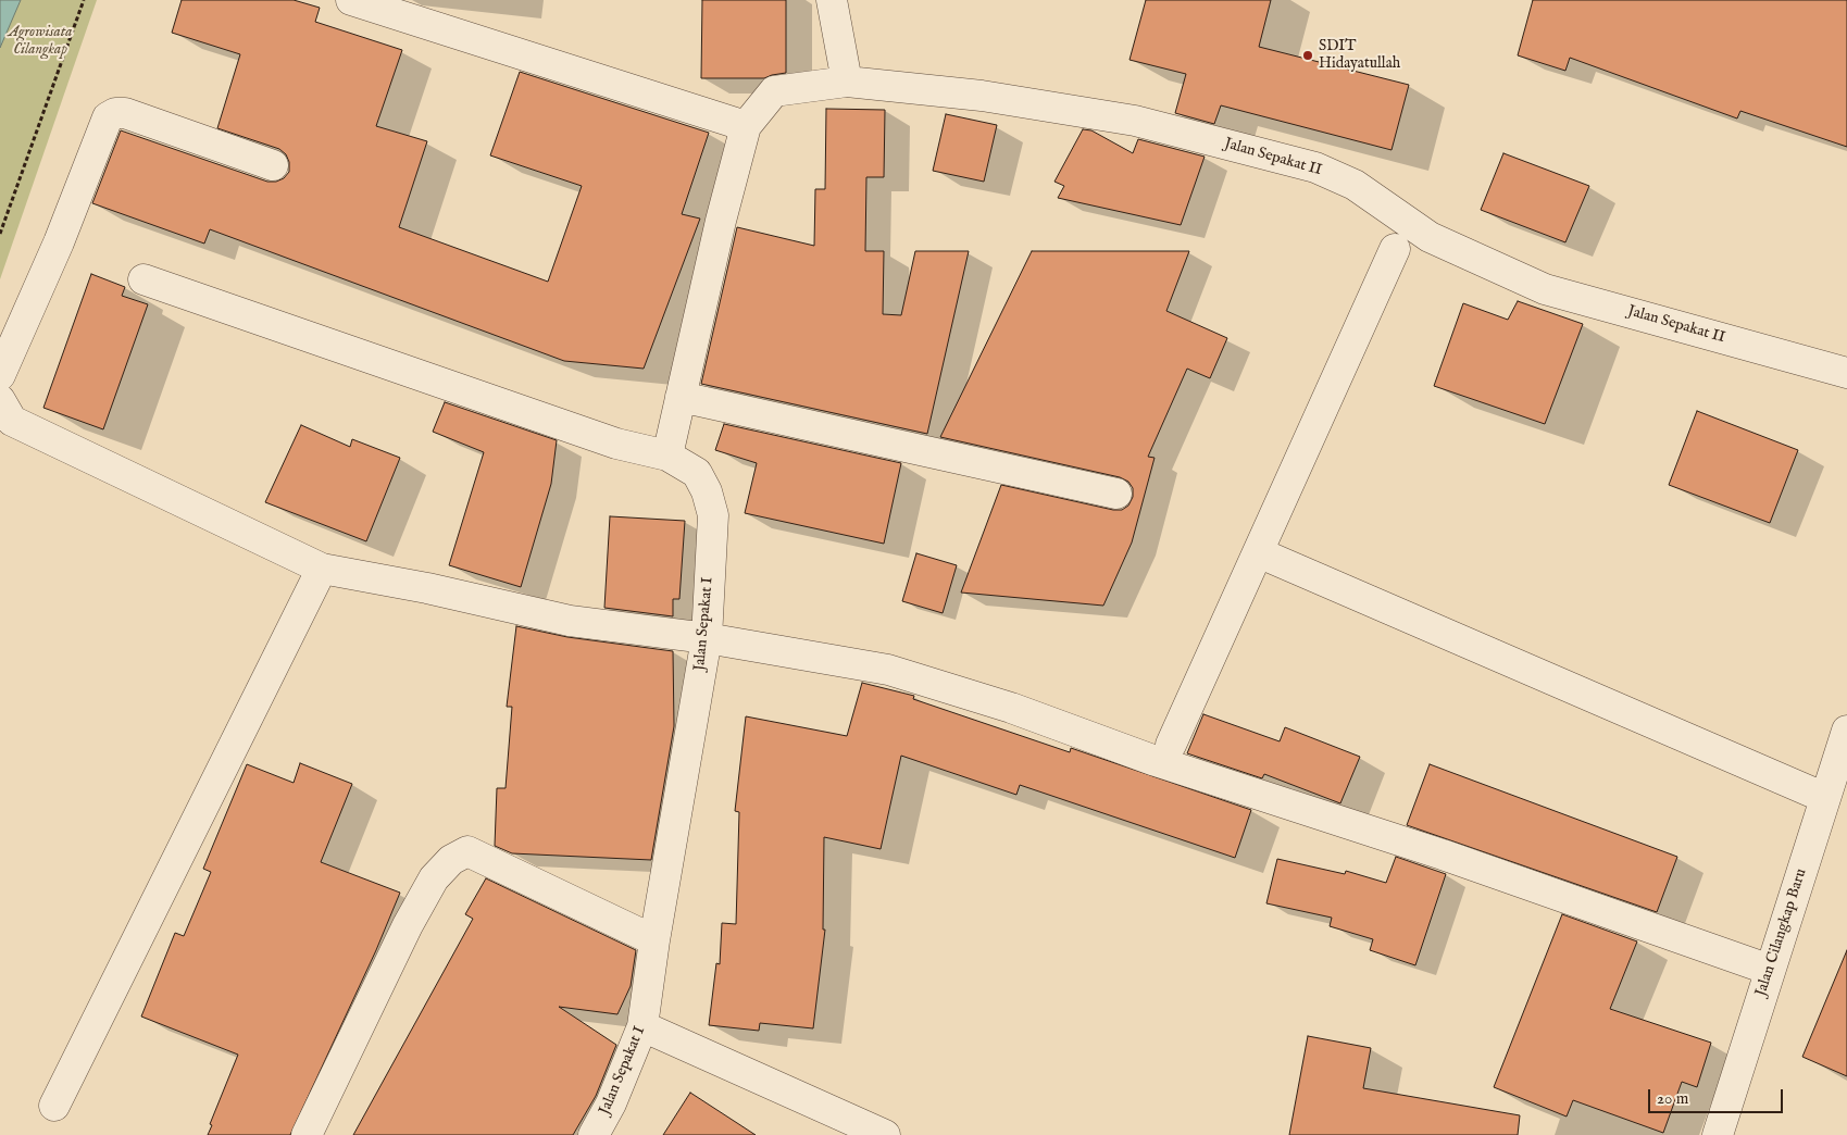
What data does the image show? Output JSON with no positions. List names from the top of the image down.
{
  "streets": {
    "street": ["Jalan Sepakat II", "Jalan Sepakat I", "Jalan Cilangkap Baru"]
  },
  "parks": ["Agrowisata Cilangkap"],
  "places": ["SDIT Hidayatullah"],
  "scale_bar": "20 m"
}
